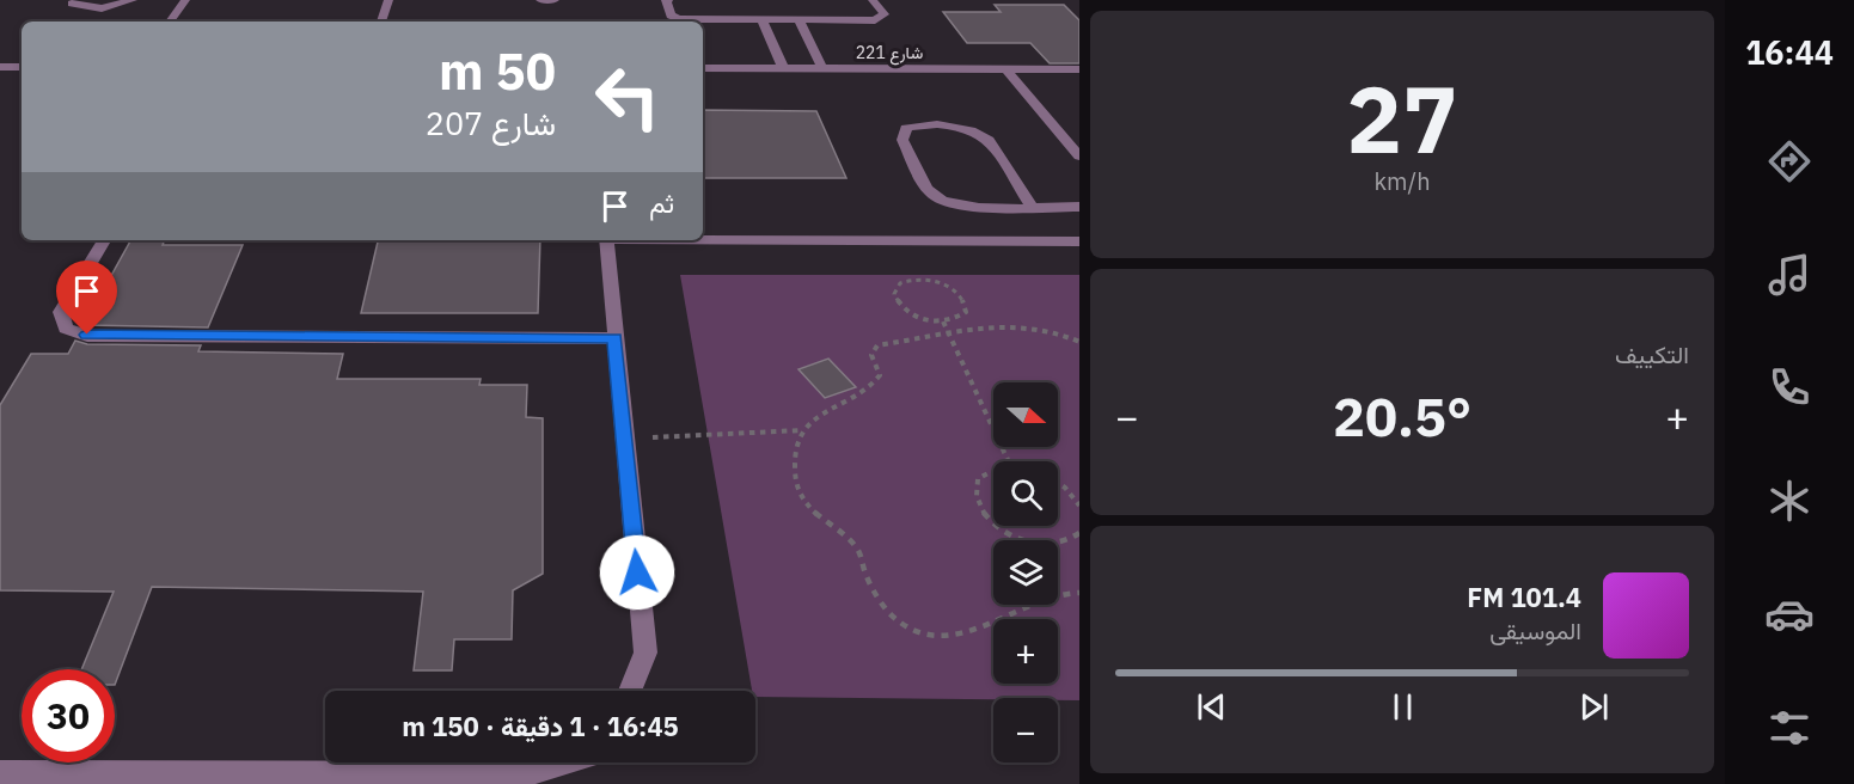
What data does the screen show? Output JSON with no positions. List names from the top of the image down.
{
  "streets": {
    "street": ["شارع 221"]
  },
  "north": "right",
  "page": {
    "tabs": "16:44",
    "tile": [
      ["27", "km/h"],
      "التكييف"
    ],
    "turn": ["50 m", "شارع 207"],
    "then": "ثم",
    "map_buttons": ["+", "−"],
    "heat": ["−", "20.5°", "+"],
    "song": ["101.4 FM", "الموسيقى"],
    "limit": "30",
    "trip": "16:45 · 1 دقيقة · 150 m"
  }
}
